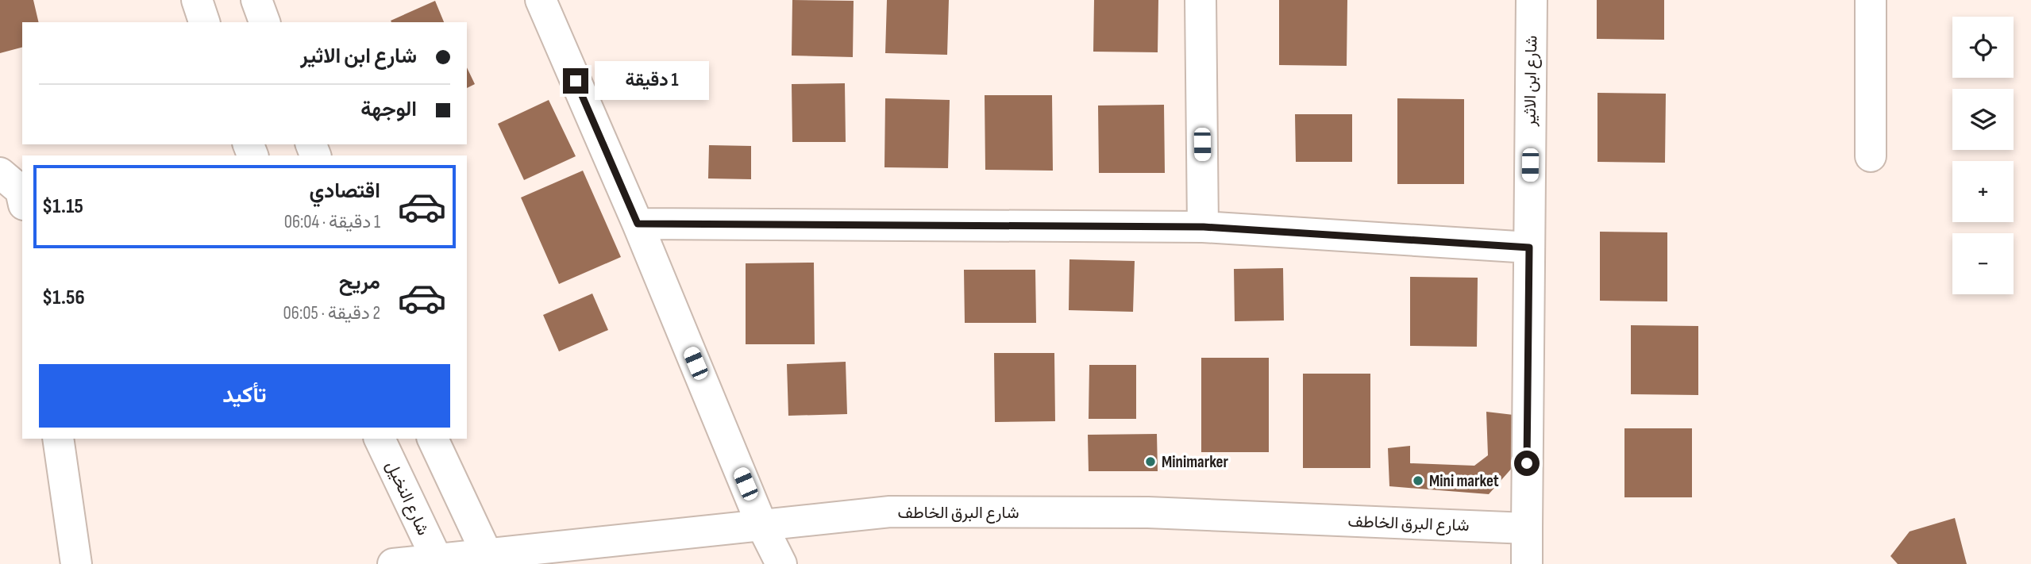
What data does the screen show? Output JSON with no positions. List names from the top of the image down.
{
  "streets": {
    "street": ["شارع ابن الاثير", "شارع النخيل", "شارع البرق الخاطف"]
  },
  "crossings": [
    ["شارع ابن الاثير", "شارع البرق الخاطف"],
    ["شارع النخيل", "شارع البرق الخاطف"]
  ],
  "places": ["Minimarker", "Mini market"],
  "page": {
    "map_buttons": ["+", "−"],
    "banner": ["شارع ابن الاثير", "الوجهة"],
    "bubble": "1 دقيقة",
    "list": [
      {
        "name": "اقتصادي",
        "note": "1 دقيقة · 06:04",
        "value": "$1.15"
      },
      {
        "name": "مريح",
        "note": "2 دقيقة · 06:05",
        "value": "$1.56"
      }
    ],
    "buttons": "تأكيد"
  }
}
